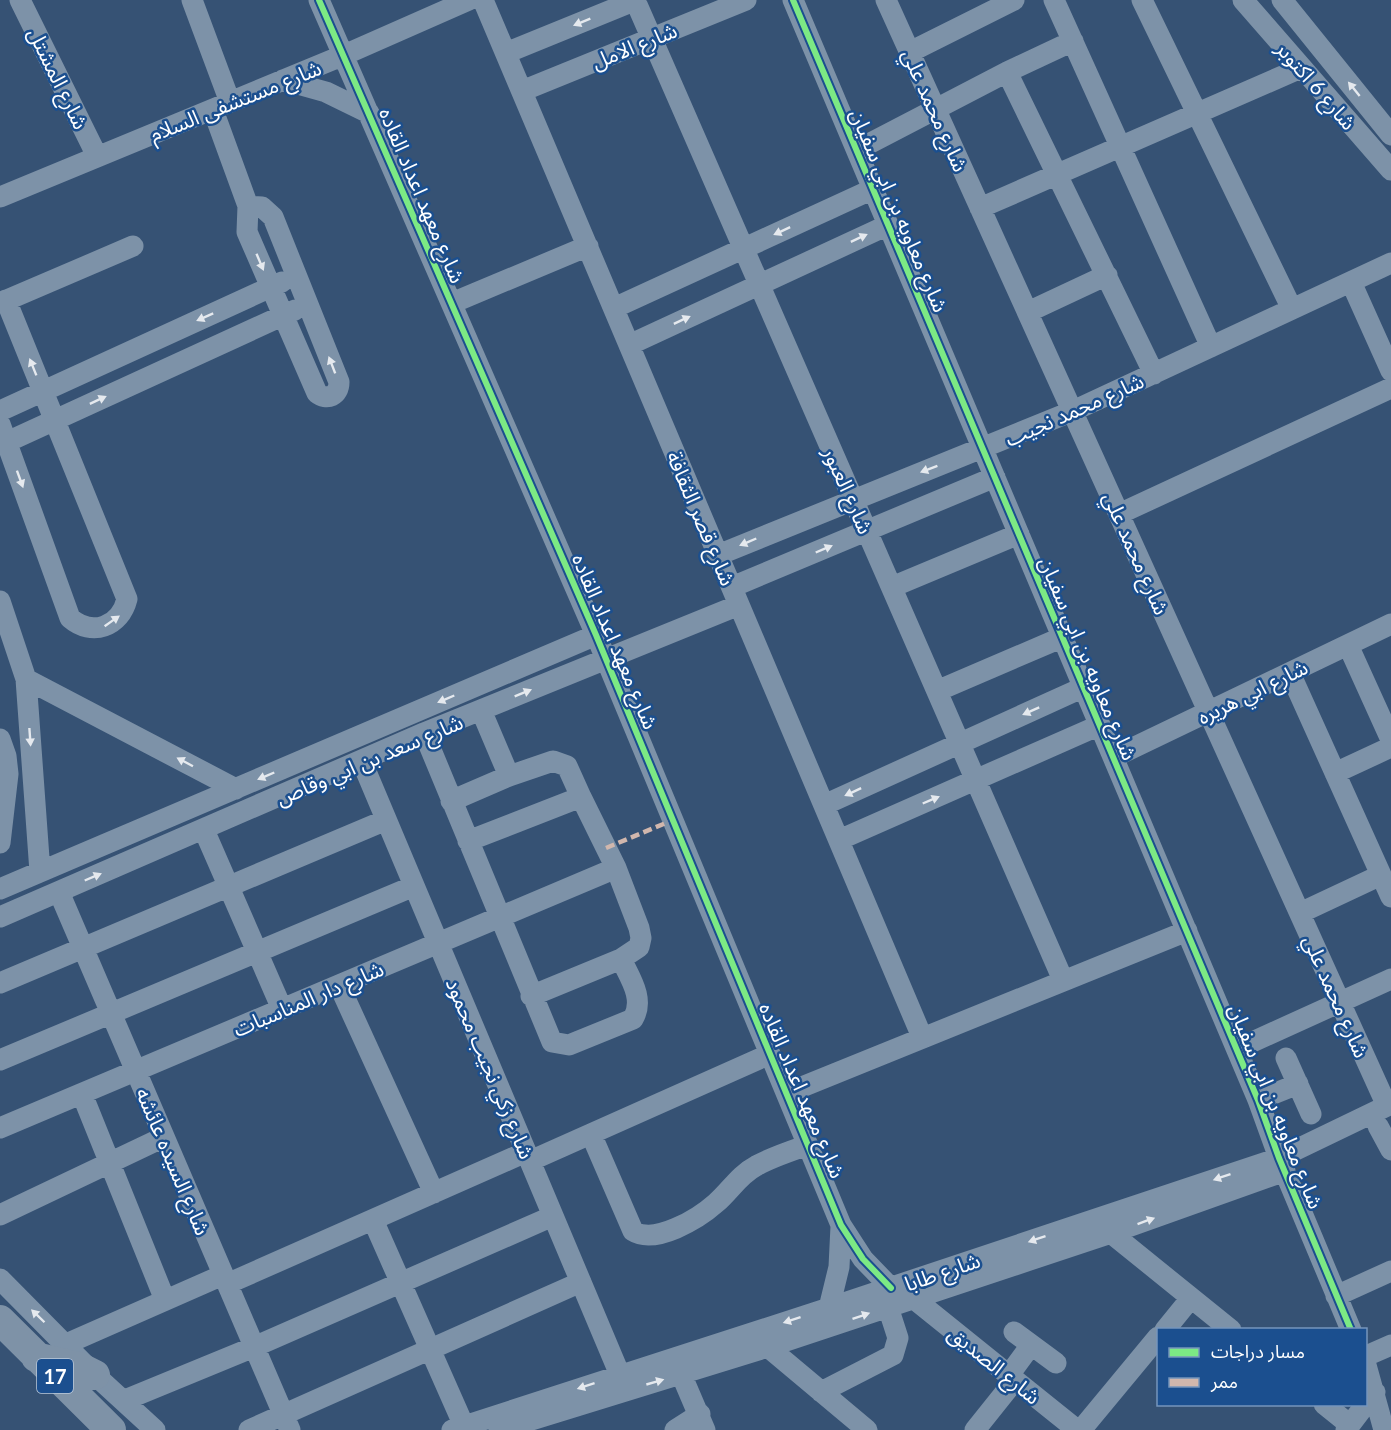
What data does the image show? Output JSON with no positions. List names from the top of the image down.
{
  "streets": {
    "highway": ["17"],
    "street": [
      "شارع الامل",
      "شارع المشتل",
      "شارع 6 اكتوبر",
      "شارع مستشفى السلام",
      "شارع محمد علي",
      "شارع معهد اعداد القاده",
      "شارع معاويه بن ابي سفيان",
      "شارع محمد نجيب",
      "شارع العبور",
      "شارع قصر الثقافة",
      "شارع ابي هريره",
      "شارع سعد بن ابي وقاص",
      "شارع دار المناسبات",
      "شارع زكي نجيب محمود",
      "شارع السيده عائشه",
      "شارع طابا",
      "شارع الصديق"
    ]
  },
  "crossings": [
    ["شارع الامل", "شارع العبور"],
    ["شارع الامل", "شارع قصر الثقافة"],
    ["شارع المشتل", "شارع مستشفى السلام"],
    ["شارع مستشفى السلام", "شارع معهد اعداد القاده"],
    ["شارع محمد علي", "شارع محمد نجيب"],
    ["شارع محمد علي", "شارع ابي هريره"],
    ["شارع محمد علي", "شارع طابا"],
    ["شارع معهد اعداد القاده", "شارع سعد بن ابي وقاص"],
    ["شارع معهد اعداد القاده", "شارع طابا"],
    ["شارع معاويه بن ابي سفيان", "شارع محمد نجيب"],
    ["شارع معاويه بن ابي سفيان", "شارع ابي هريره"],
    ["شارع معاويه بن ابي سفيان", "شارع طابا"],
    ["شارع محمد نجيب", "شارع العبور"],
    ["شارع محمد نجيب", "شارع قصر الثقافة"],
    ["شارع محمد نجيب", "شارع سعد بن ابي وقاص"],
    ["شارع قصر الثقافة", "شارع سعد بن ابي وقاص"],
    ["شارع سعد بن ابي وقاص", "شارع زكي نجيب محمود"],
    ["شارع سعد بن ابي وقاص", "شارع السيده عائشه"],
    ["شارع دار المناسبات", "شارع زكي نجيب محمود"],
    ["شارع دار المناسبات", "شارع السيده عائشه"],
    ["شارع زكي نجيب محمود", "شارع طابا"],
    ["شارع طابا", "شارع الصديق"]
  ],
  "legend": ["مسار دراجات", "ممر"]
}
